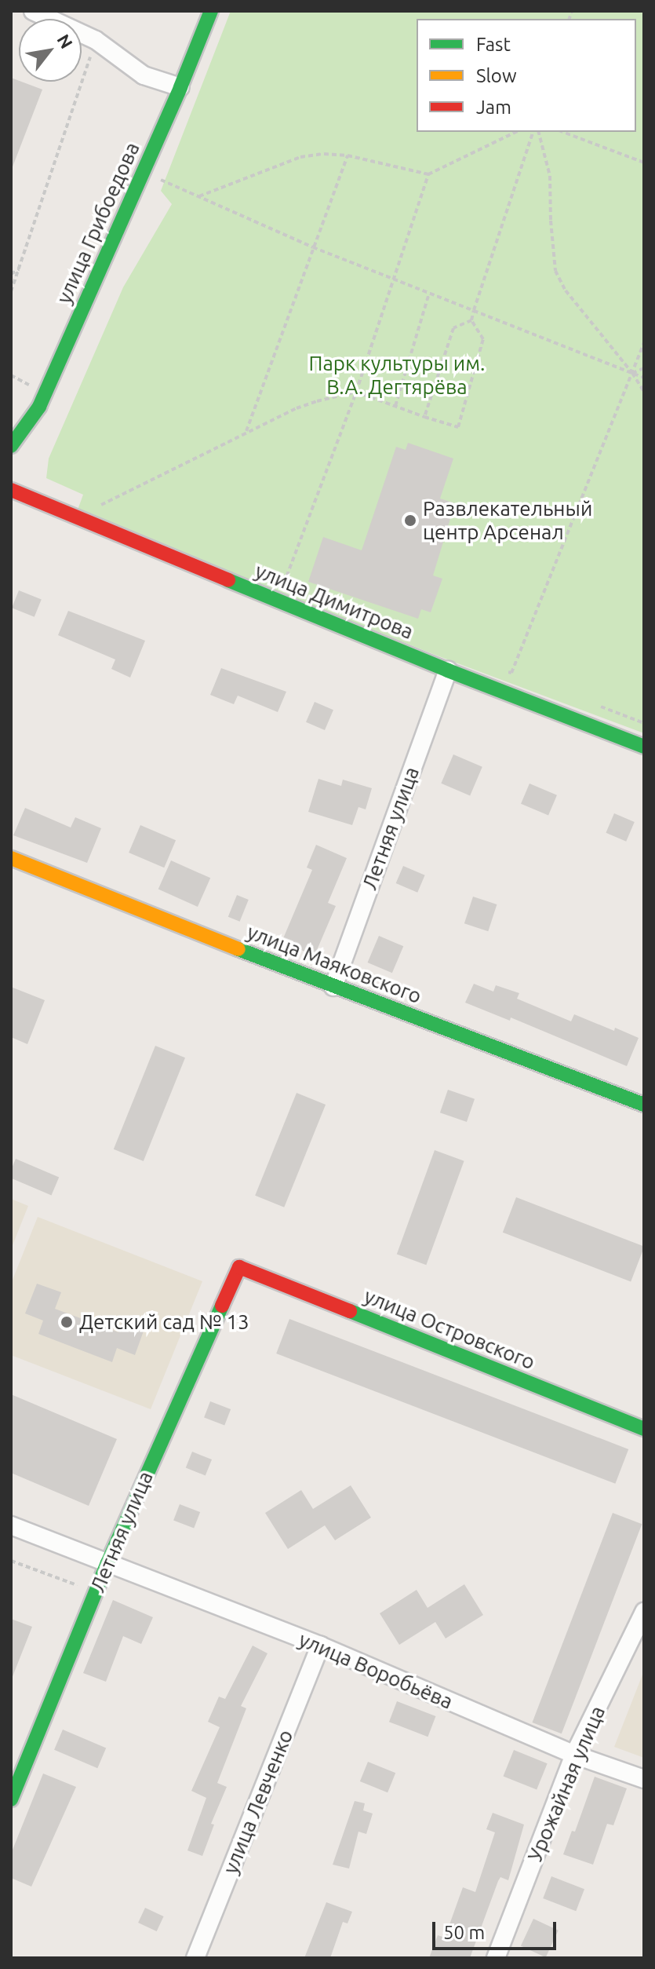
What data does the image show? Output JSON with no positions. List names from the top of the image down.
{
  "streets": {
    "street": [
      "улица Грибоедова",
      "улица Димитрова",
      "Летняя улица",
      "улица Маяковского",
      "улица Островского",
      "улица Воробьёва",
      "Урожайная улица",
      "улица Левченко"
    ]
  },
  "crossings": [
    ["улица Димитрова", "Летняя улица"],
    ["Летняя улица", "улица Маяковского"],
    ["Летняя улица", "улица Островского"],
    ["Летняя улица", "улица Воробьёва"],
    ["улица Воробьёва", "Урожайная улица"],
    ["улица Воробьёва", "улица Левченко"]
  ],
  "parks": ["Парк культуры им. В.А. Дегтярёва"],
  "places": ["Развлекательный центр Арсенал", "Детский сад № 13"],
  "legend": ["Fast", "Slow", "Jam"],
  "scale_bar": "50 m",
  "north": "top right"
}
